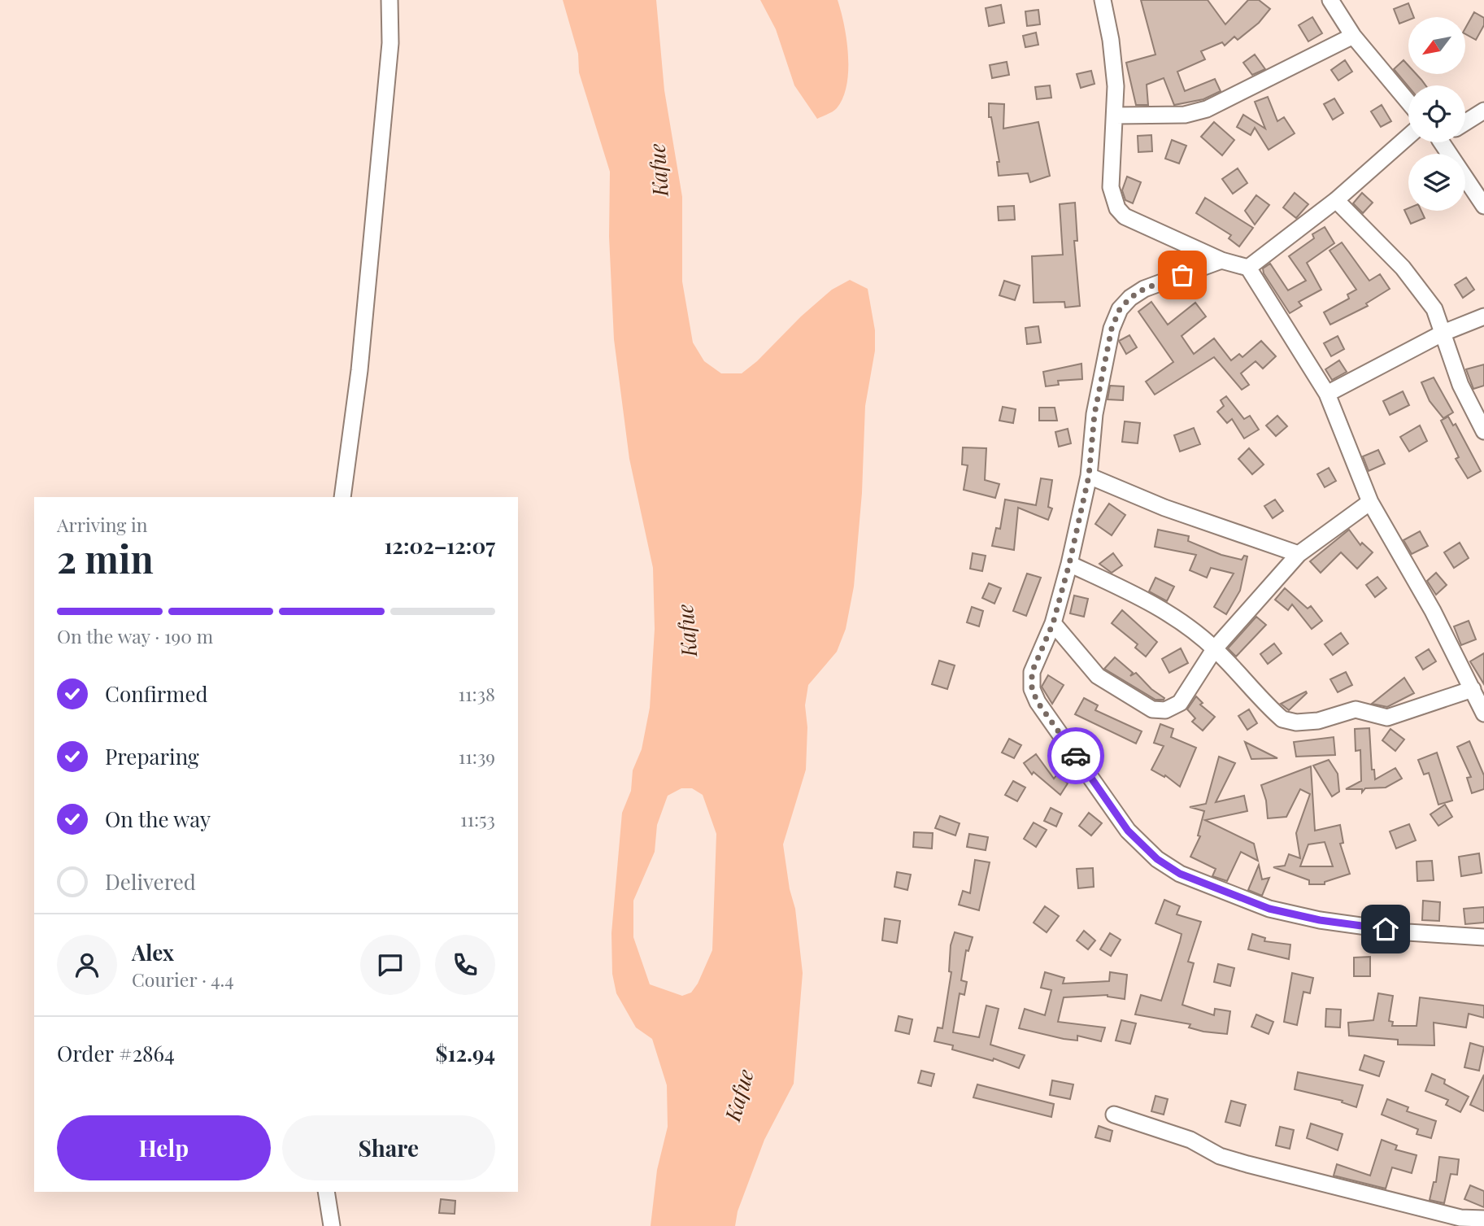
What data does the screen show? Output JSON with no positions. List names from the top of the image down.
{
  "water": ["Kafue"],
  "north": "bottom left",
  "page": {
    "heading": ["2 min", "Arriving in", "12:02–12:07"],
    "panel": [
      "Alex",
      "Courier · 4.4",
      "Order #2864",
      "$12.94"
    ],
    "bar": "On the way · 190 m",
    "list": [
      ["Confirmed", "11:38"],
      ["Preparing", "11:39"],
      ["On the way", "11:53"],
      "Delivered"
    ],
    "buttons": ["Help", "Share"]
  }
}
